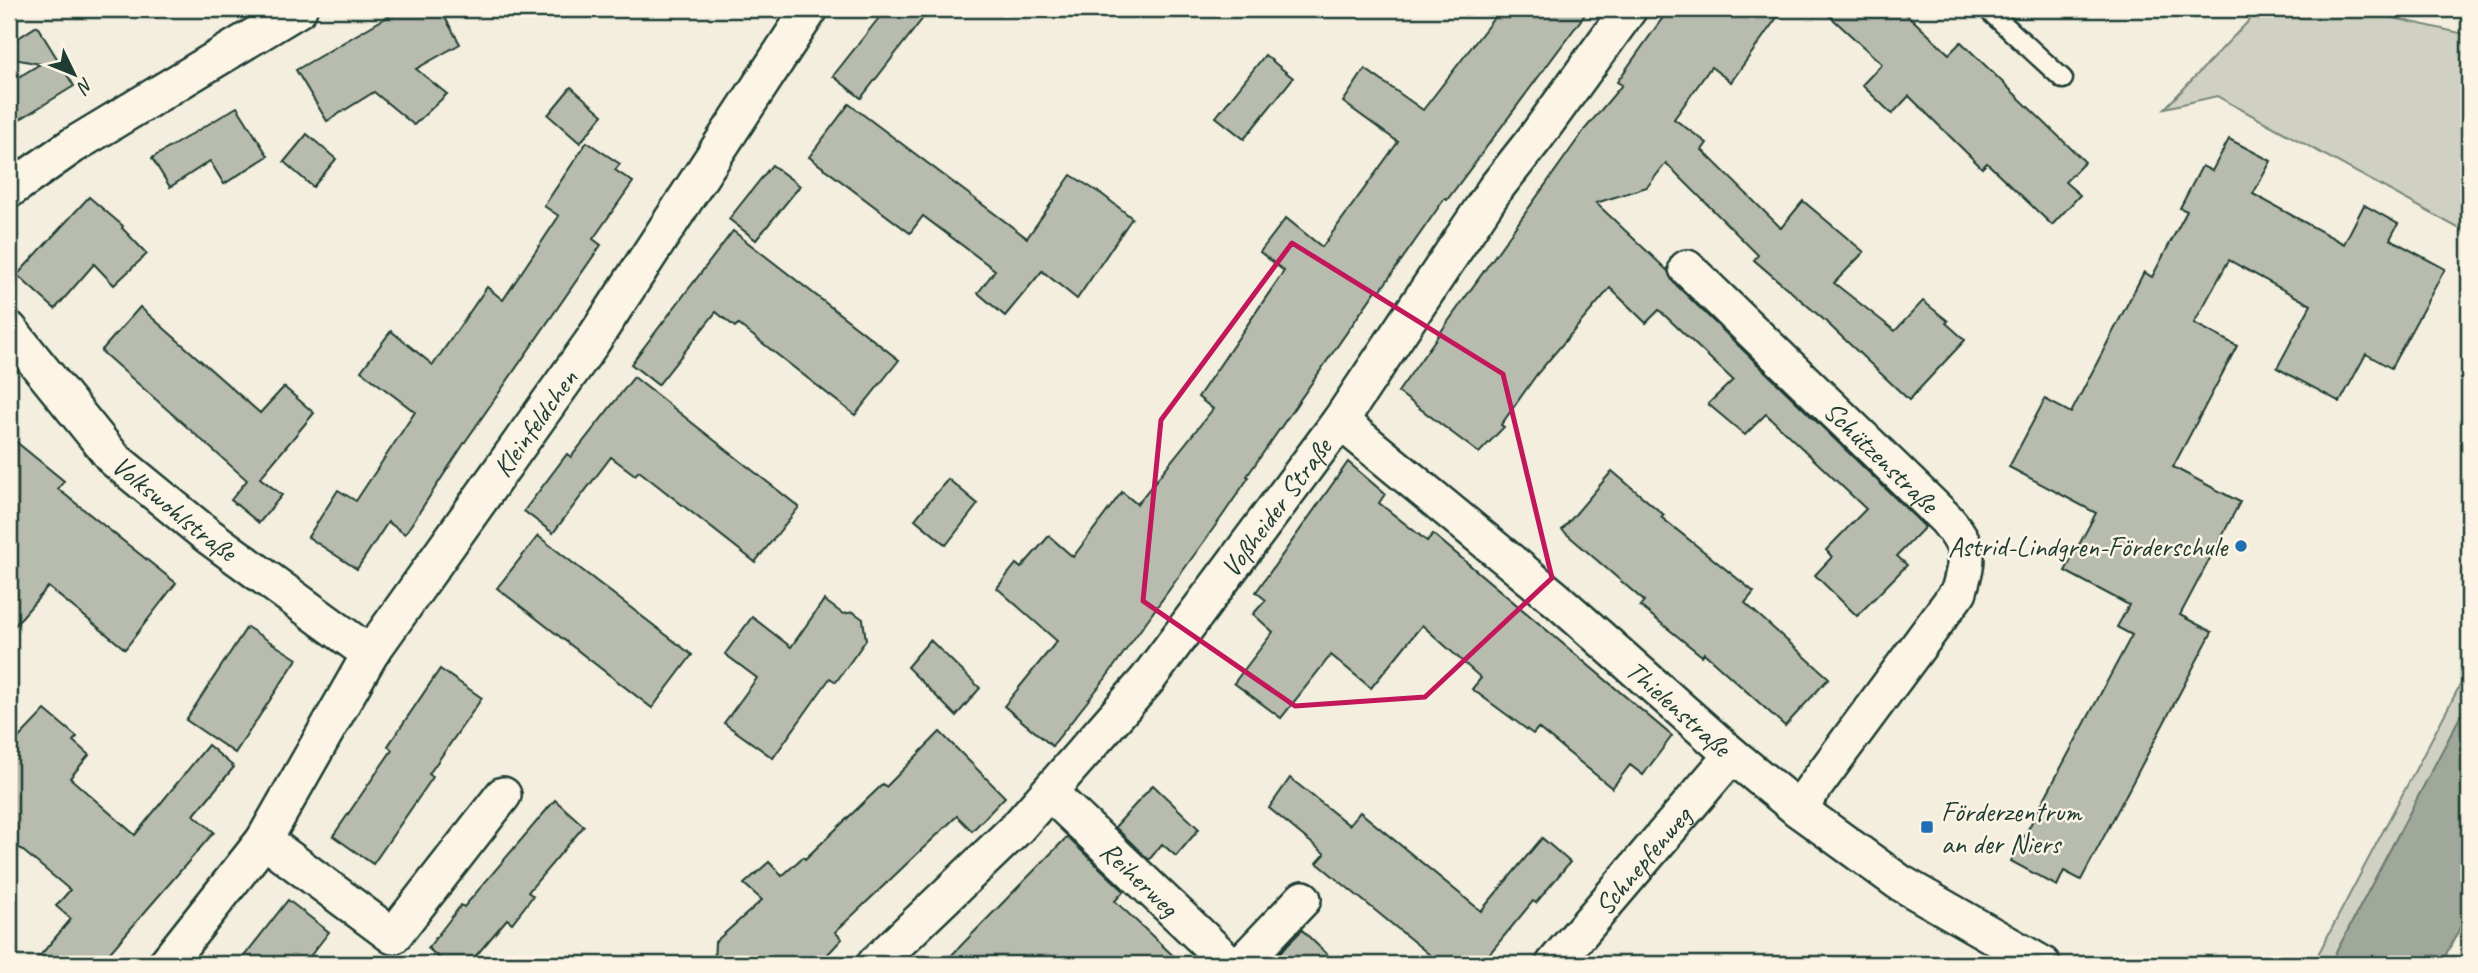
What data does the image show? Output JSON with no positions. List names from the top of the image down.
{
  "streets": {
    "street": [
      "Kleinfeldchen",
      "Schützenstraße",
      "Volkswohlstraße",
      "Voßheider Straße",
      "Thielenstraße",
      "Schnepfenweg",
      "Reiherweg"
    ]
  },
  "crossings": [
    ["Kleinfeldchen", "Volkswohlstraße"],
    ["Schützenstraße", "Thielenstraße"],
    ["Voßheider Straße", "Thielenstraße"],
    ["Voßheider Straße", "Reiherweg"],
    ["Thielenstraße", "Schnepfenweg"]
  ],
  "places": {
    "other": ["Astrid-Lindgren-Förderschule"],
    "transit": ["Förderzentrum an der Niers"]
  },
  "north": "bottom right"
}
